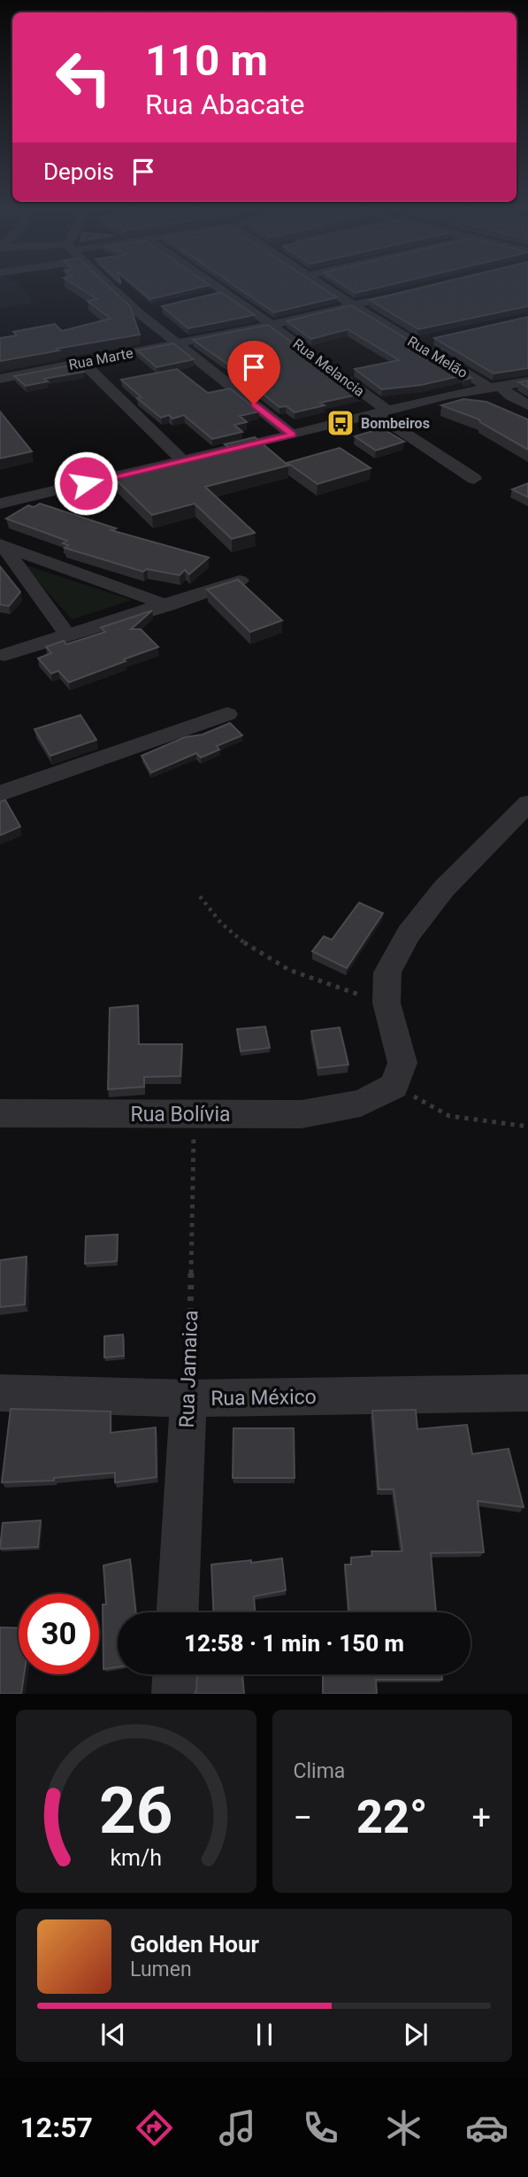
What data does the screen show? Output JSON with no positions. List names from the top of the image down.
{
  "streets": {
    "street": [
      "Rua Melão",
      "Rua Marte",
      "Rua Melancia",
      "Rua Bolívia",
      "Rua Jamaica",
      "Rua México"
    ]
  },
  "crossings": [
    ["Rua Melão", "Rua Marte"],
    ["Rua Marte", "Rua Melancia"],
    ["Rua Bolívia", "Rua Jamaica"],
    ["Rua Jamaica", "Rua México"]
  ],
  "places": {
    "bus stop": ["Bombeiros"]
  },
  "page": {
    "turn": ["110 m", "Rua Abacate"],
    "then": "Depois",
    "limit": "30",
    "trip": "12:58 · 1 min · 150 m",
    "tile": "Clima",
    "heat": ["−", "22°", "+"],
    "song": ["Golden Hour", "Lumen"],
    "tabs": "12:57",
    "gauge": ["26", "km/h"]
  }
}
